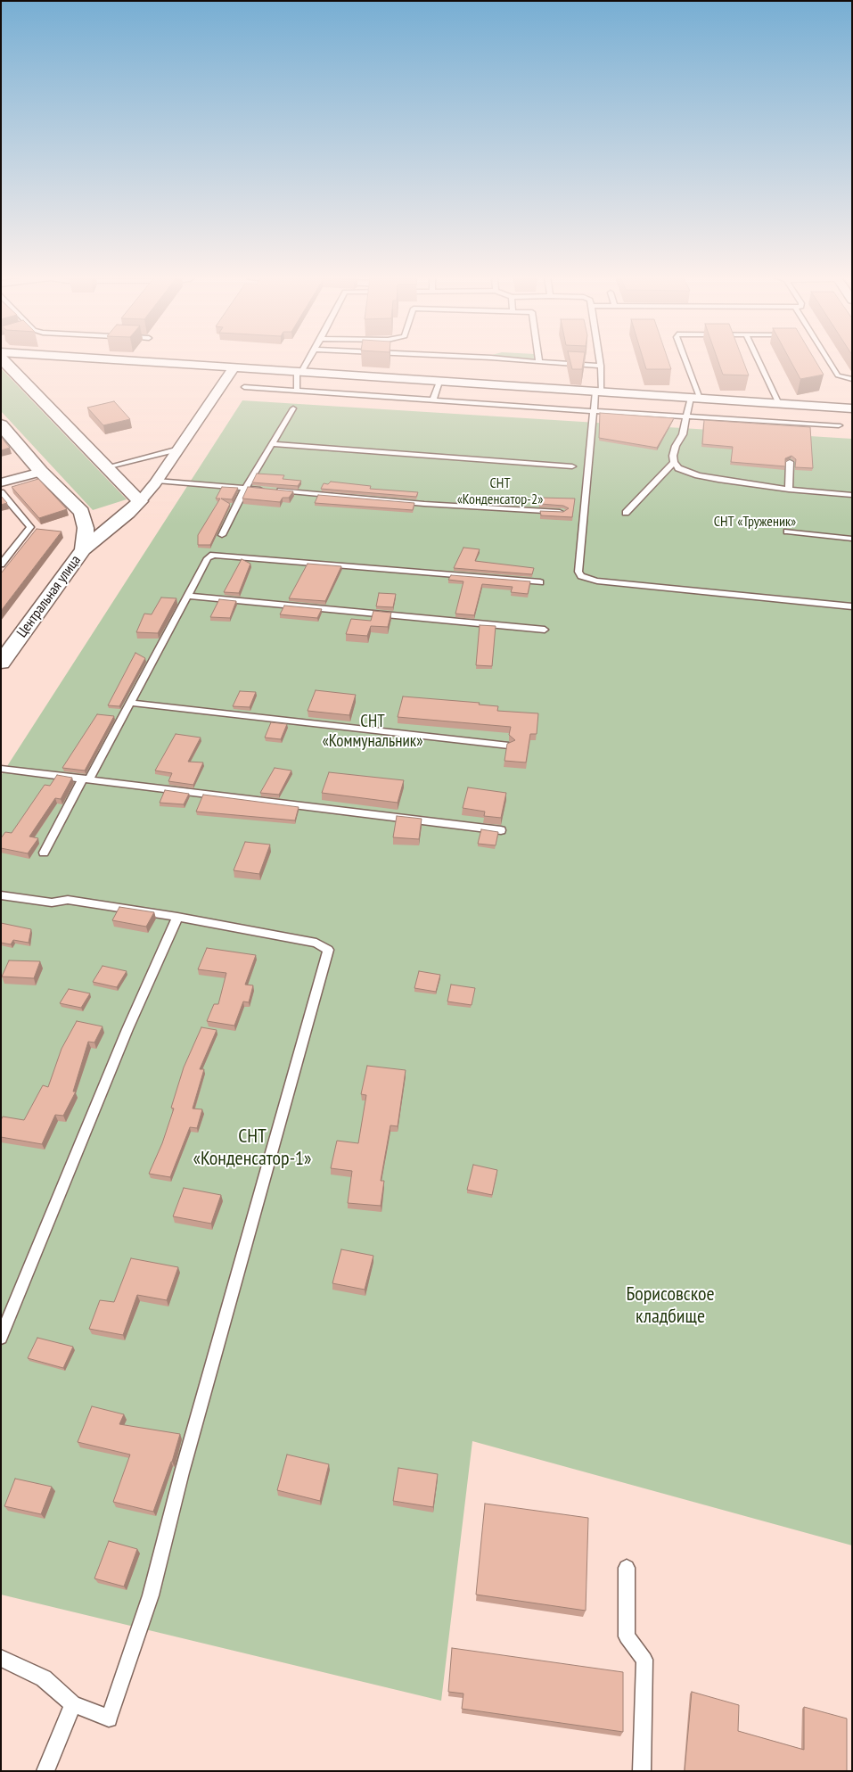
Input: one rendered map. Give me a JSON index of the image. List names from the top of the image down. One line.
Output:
{"streets":{"street":["Центральная улица"]},"parks":["СНТ «Конденсатор-2»","СНТ «Труженик»","СНТ «Коммунальник»","СНТ «Конденсатор-1»","Борисовское кладбище"]}
